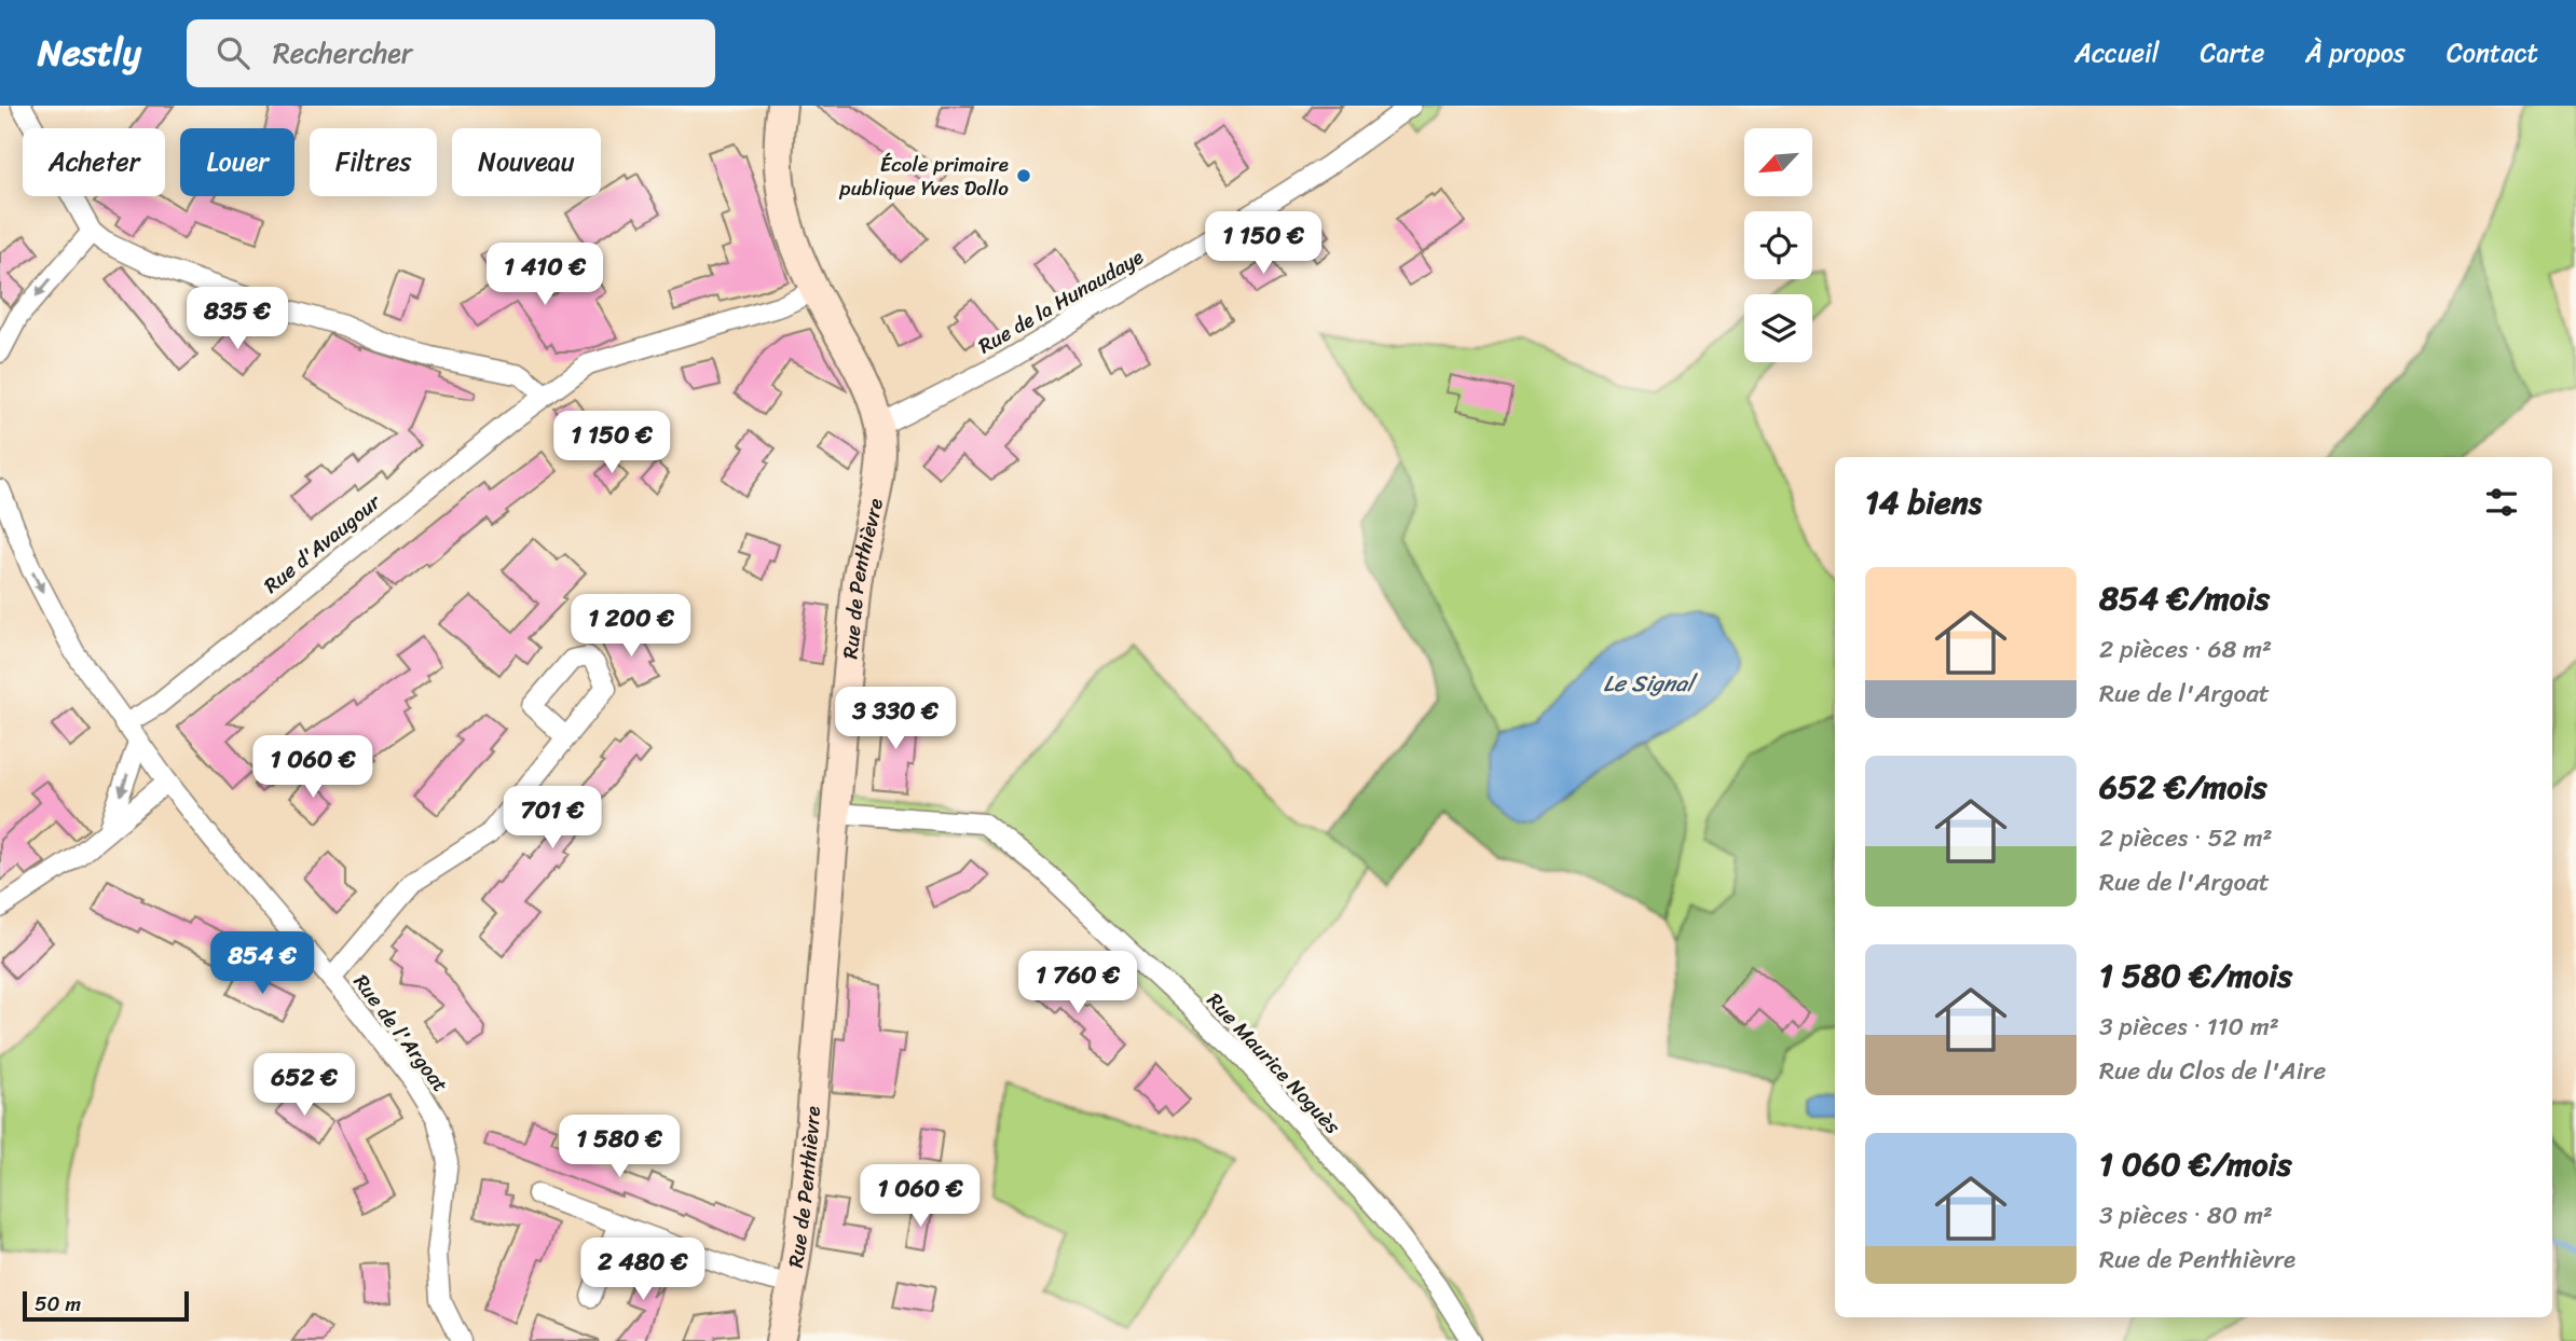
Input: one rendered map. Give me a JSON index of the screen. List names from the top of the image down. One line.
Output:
{"streets":{"street":["Rue de la Hunaudaye","Rue d'Avaugour","Rue de Penthièvre","Rue de l'Argoat","Rue Maurice Noguès"]},"crossings":[["Rue de la Hunaudaye","Rue de Penthièvre"],["Rue d'Avaugour","Rue de Penthièvre"],["Rue d'Avaugour","Rue de l'Argoat"],["Rue de Penthièvre","Rue Maurice Noguès"]],"water":["Le Signal"],"places":["École primaire publique Yves Dollo"],"scale_bar":"50 m","north":"bottom left","page":{"header":"Nestly","search":"Rechercher","nav":["Accueil","Carte","À propos","Contact"],"chip":["Acheter","Louer","Filtres","Nouveau"],"price":["1 150 €","1 410 €","835 €","1 150 €","1 200 €","3 330 €","1 060 €","701 €","854 €","1 760 €","652 €","1 580 €","1 060 €","2 480 €"],"heading":"14 biens","list":[{"name":"854 €/mois","note":"2 pièces · 68 m² · Rue de l'Argoat"},{"name":"652 €/mois","note":"2 pièces · 52 m² · Rue de l'Argoat"},{"name":"1 580 €/mois","note":"3 pièces · 110 m² · Rue du Clos de l'Aire"},{"name":"1 060 €/mois","note":"3 pièces · 80 m² · Rue de Penthièvre"}],"scale":"50 m"}}
